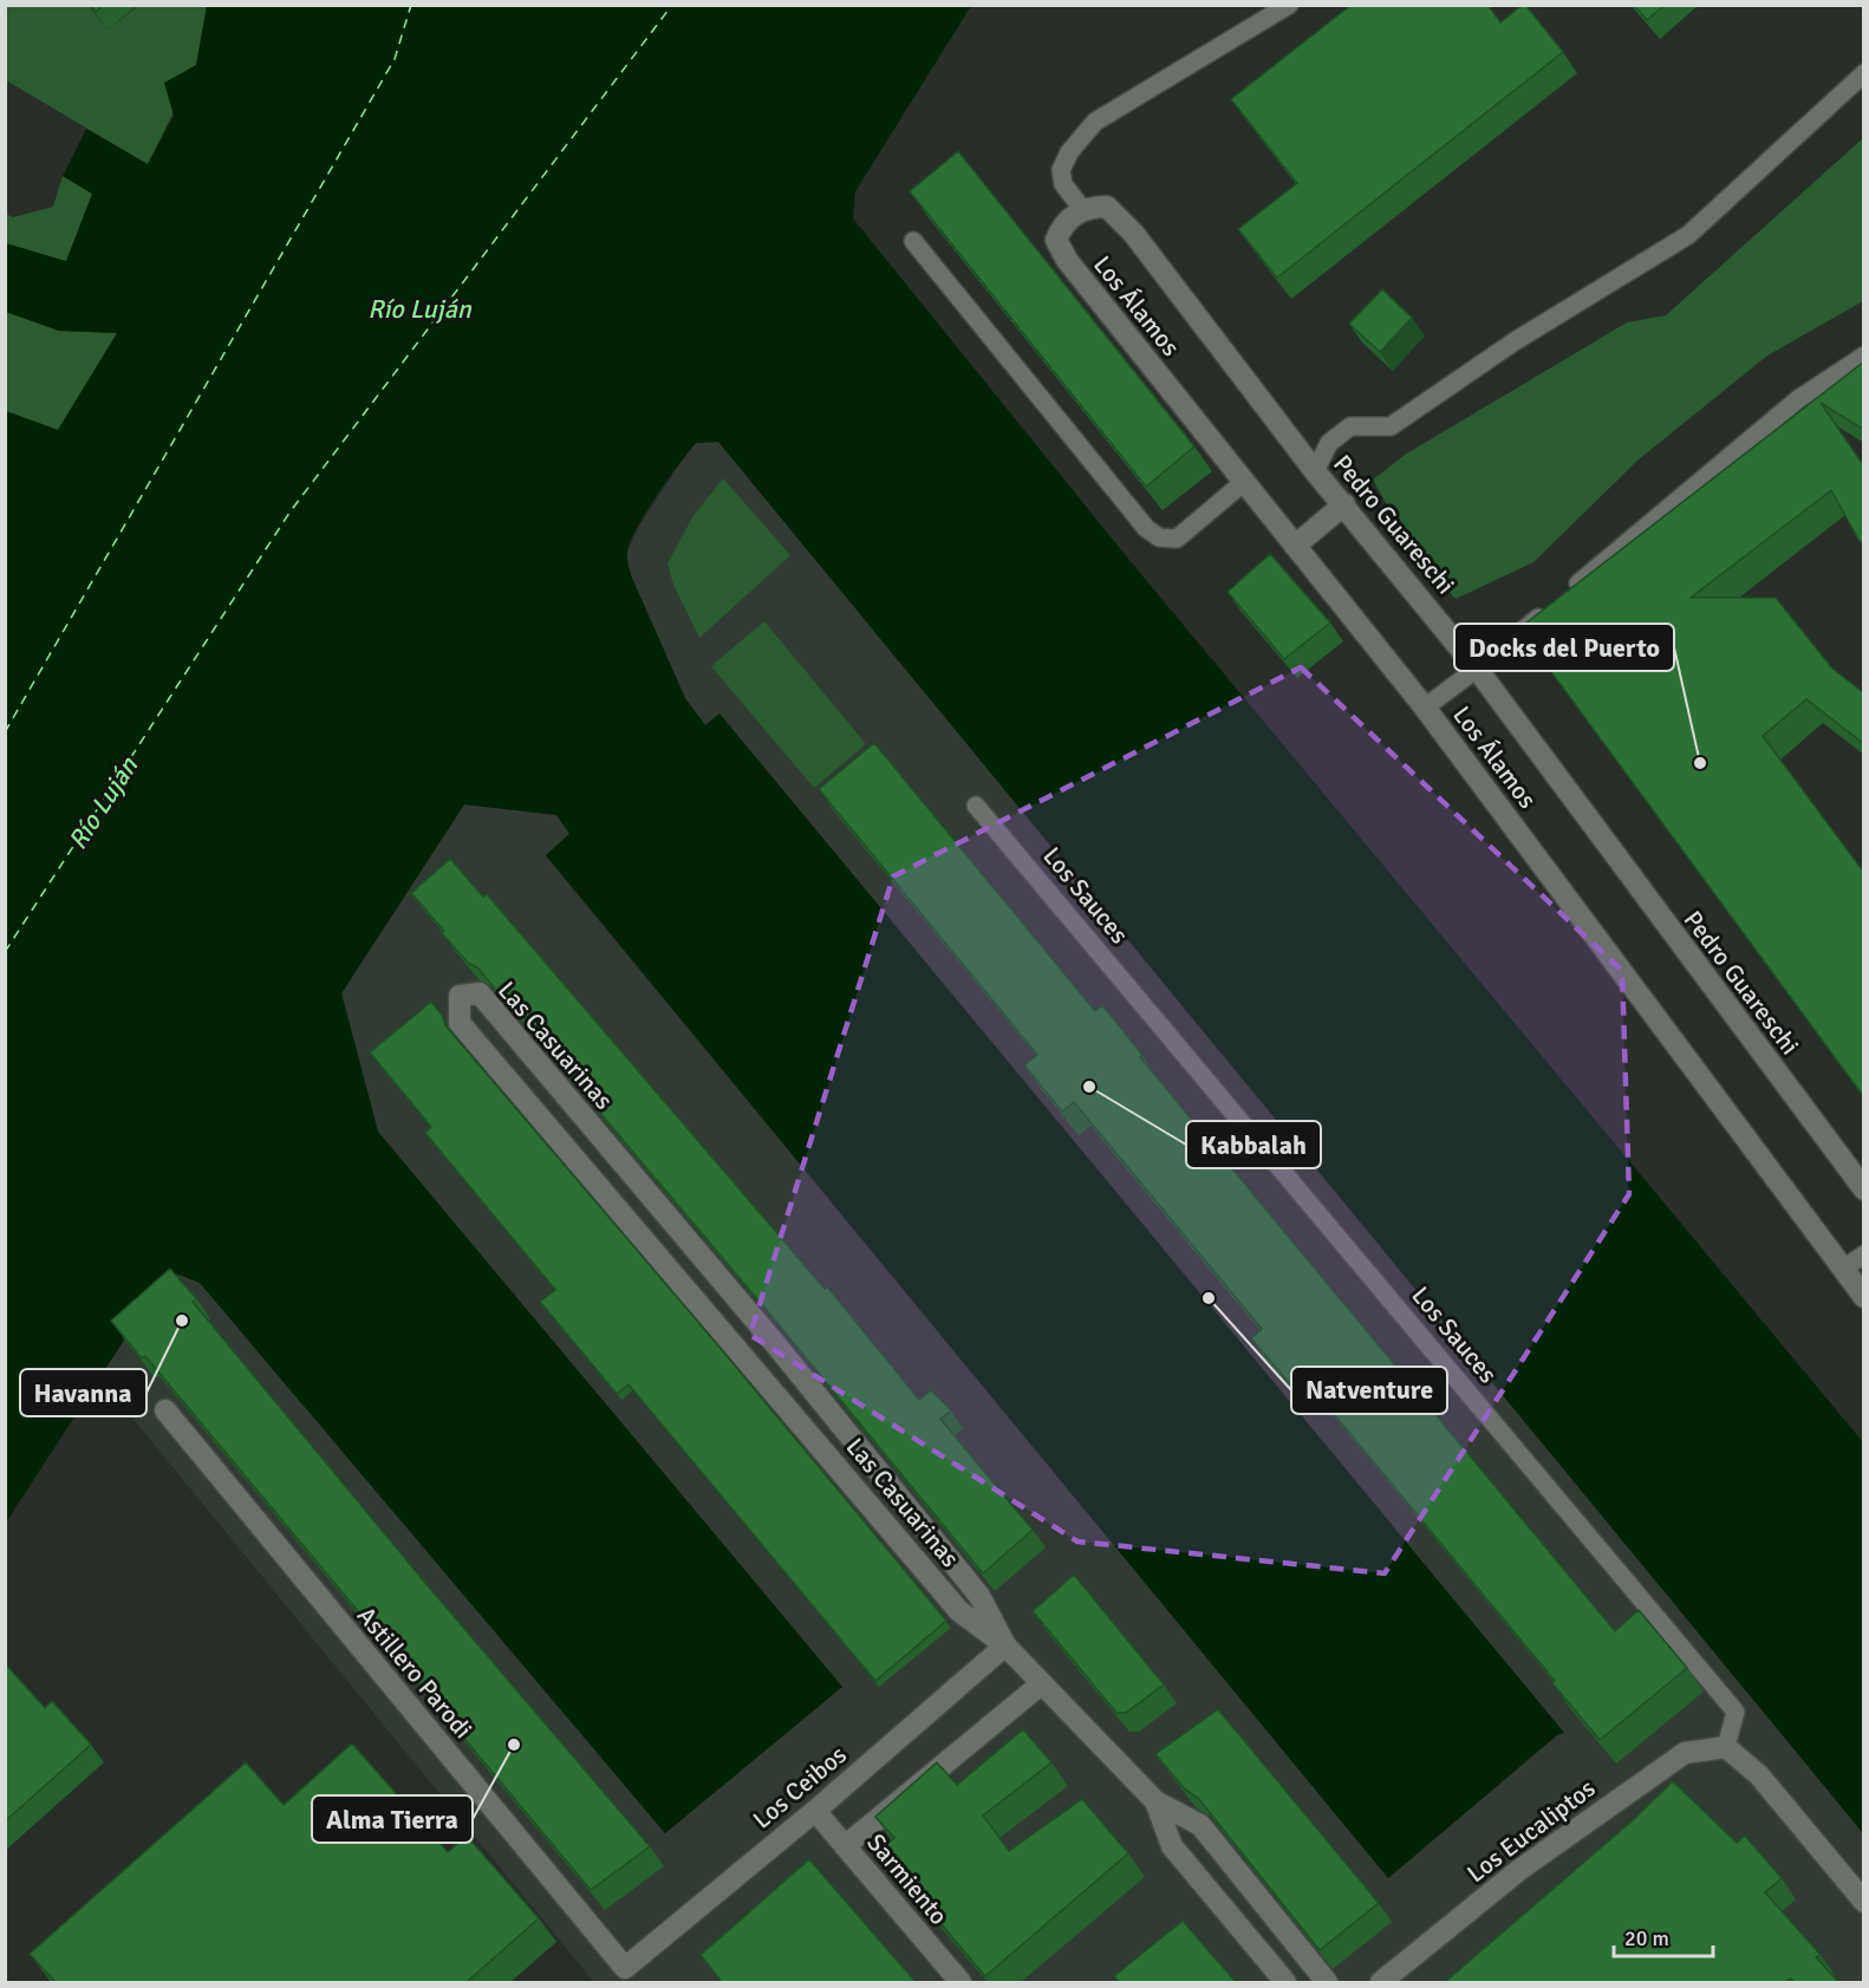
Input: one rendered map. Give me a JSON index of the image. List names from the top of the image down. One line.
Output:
{"streets":{"street":["Los Álamos","Pedro Guareschi","Las Casuarinas","Astillero Parodi","Los Ceibos","Los Eucaliptos","Sarmiento"],"lane":["Los Sauces"]},"crossings":[["Los Álamos","Pedro Guareschi"],["Los Sauces","Los Eucaliptos"],["Las Casuarinas","Los Ceibos"],["Astillero Parodi","Los Ceibos"],["Los Ceibos","Sarmiento"]],"water":["Río Luján"],"places":["Docks del Puerto","Kabbalah","Natventure","Havanna","Alma Tierra"],"scale_bar":"20 m"}
